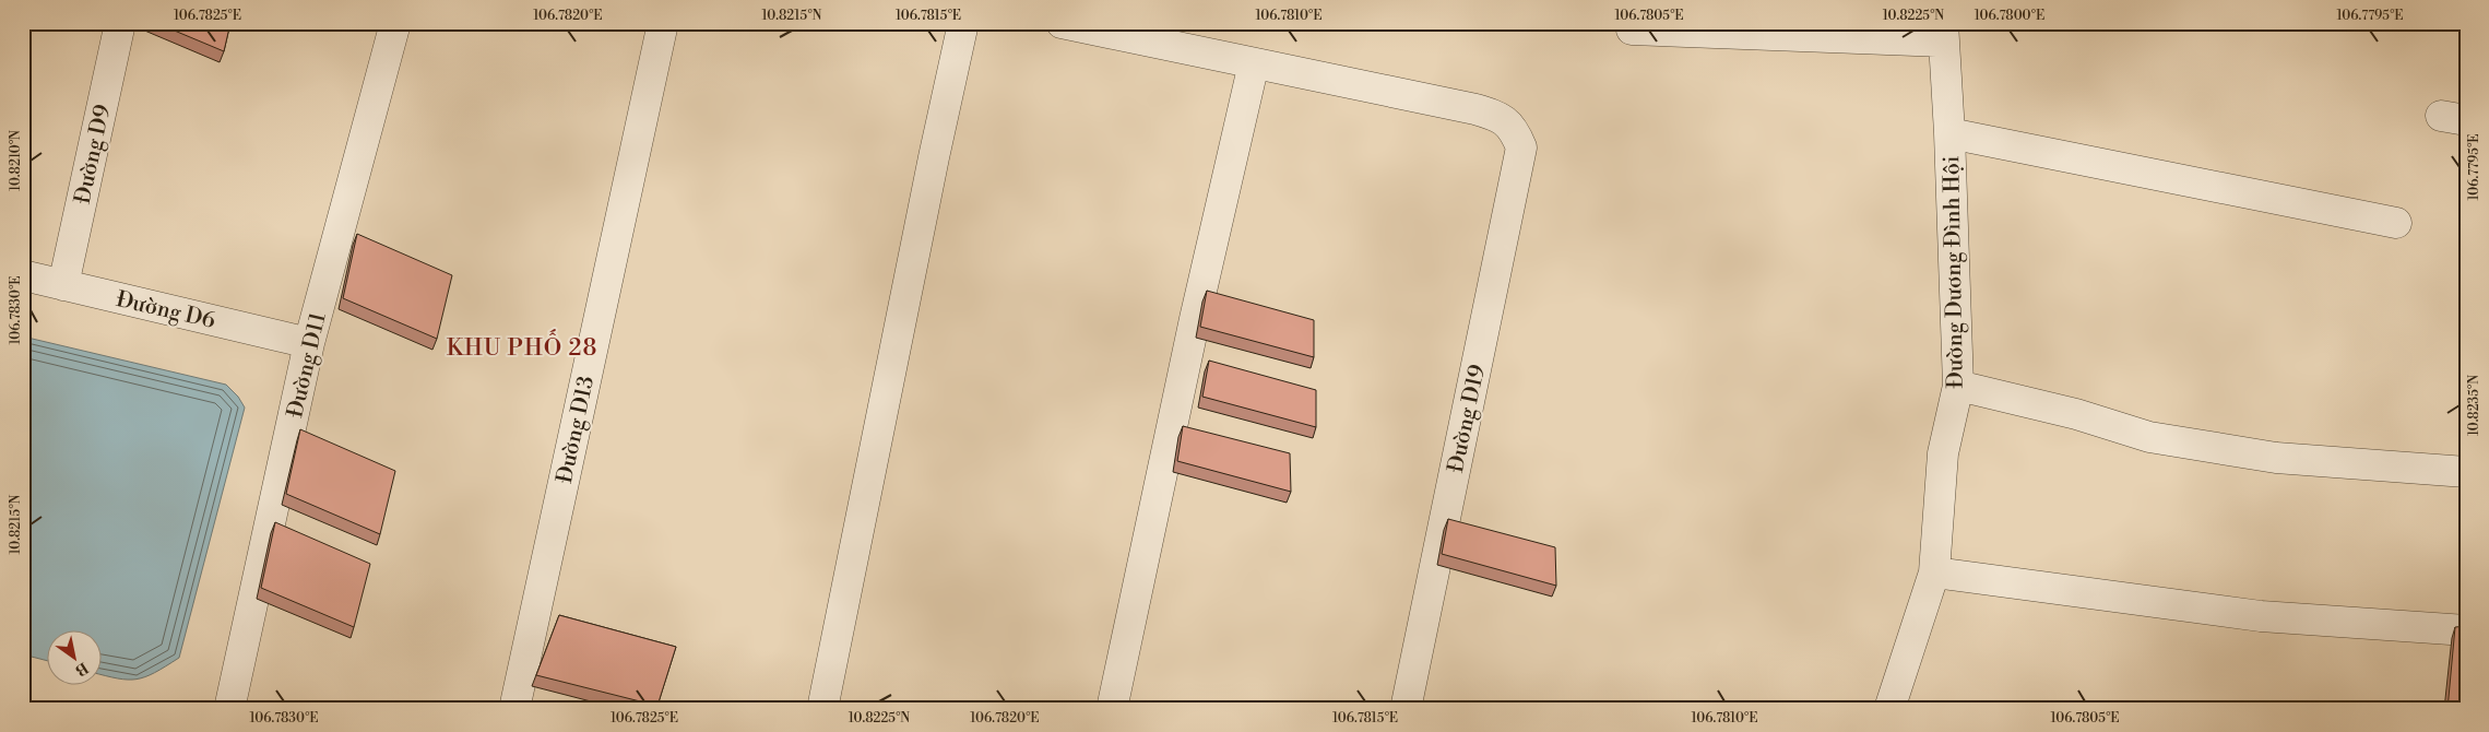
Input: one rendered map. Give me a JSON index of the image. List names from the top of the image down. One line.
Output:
{"streets":{"street":["Đường D9","Đường Dương Đình Hội","Đường D6","Đường D11","Đường D19","Đường D13"]},"crossings":[["Đường D9","Đường D6"],["Đường D6","Đường D11"]],"districts":["KHU PHỐ 28"],"north":"bottom right","coordinates":["106.7825°E","106.7820°E","10.8215°N","106.7815°E","106.7810°E","106.7805°E","10.8225°N","106.7800°E","106.7795°E","10.8210°N","106.7830°E","10.8235°N"]}
